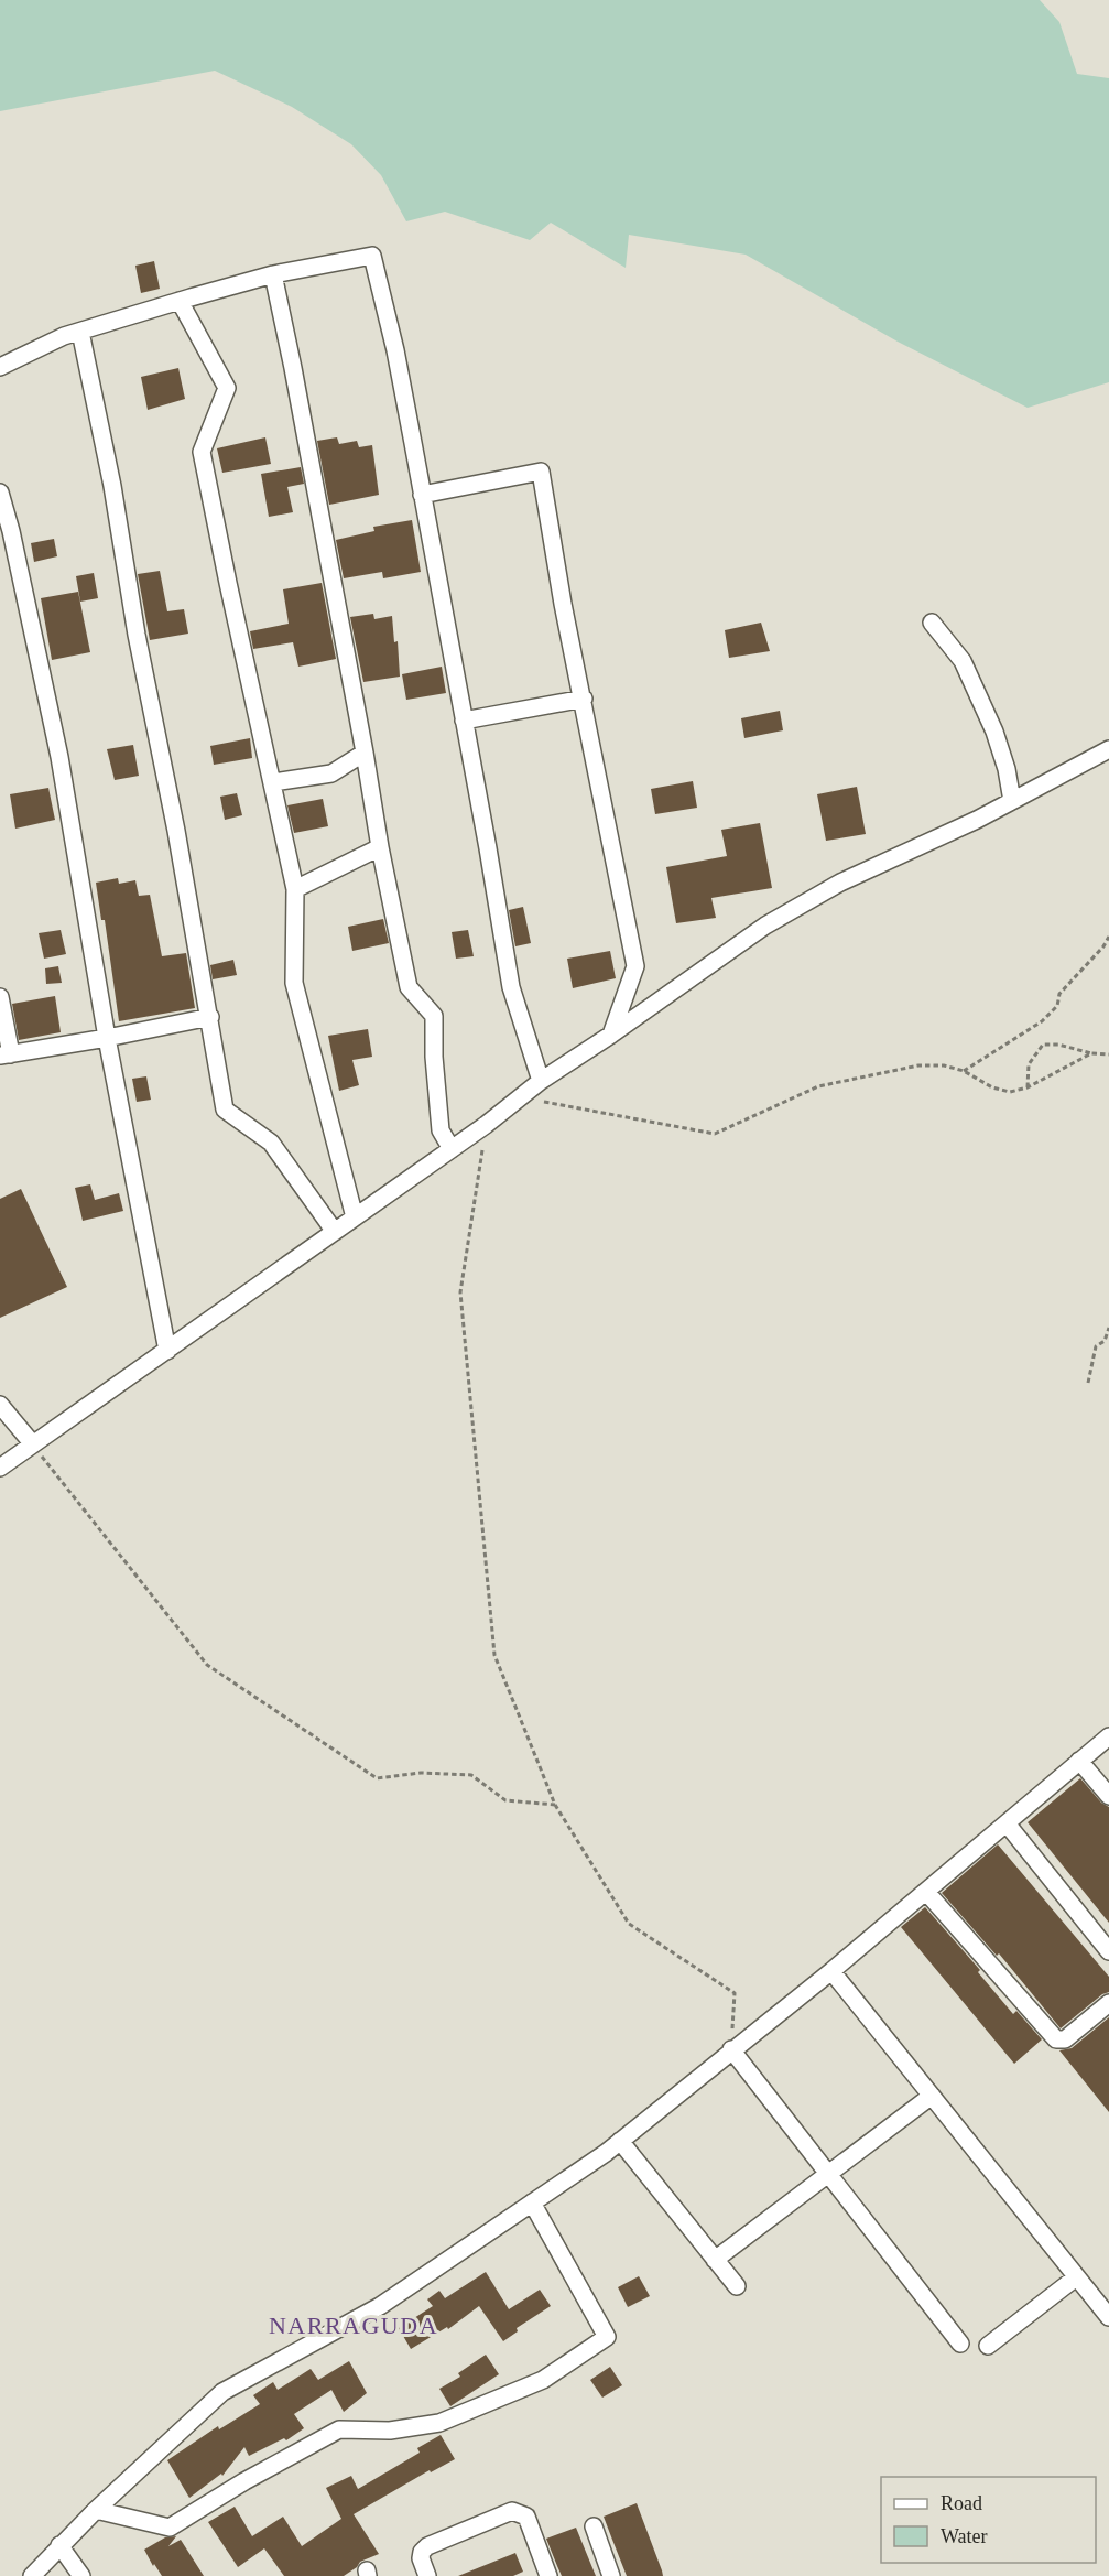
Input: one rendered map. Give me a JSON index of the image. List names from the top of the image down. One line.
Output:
{"districts":["NARRAGUDA"],"legend":["Road","Water"]}
